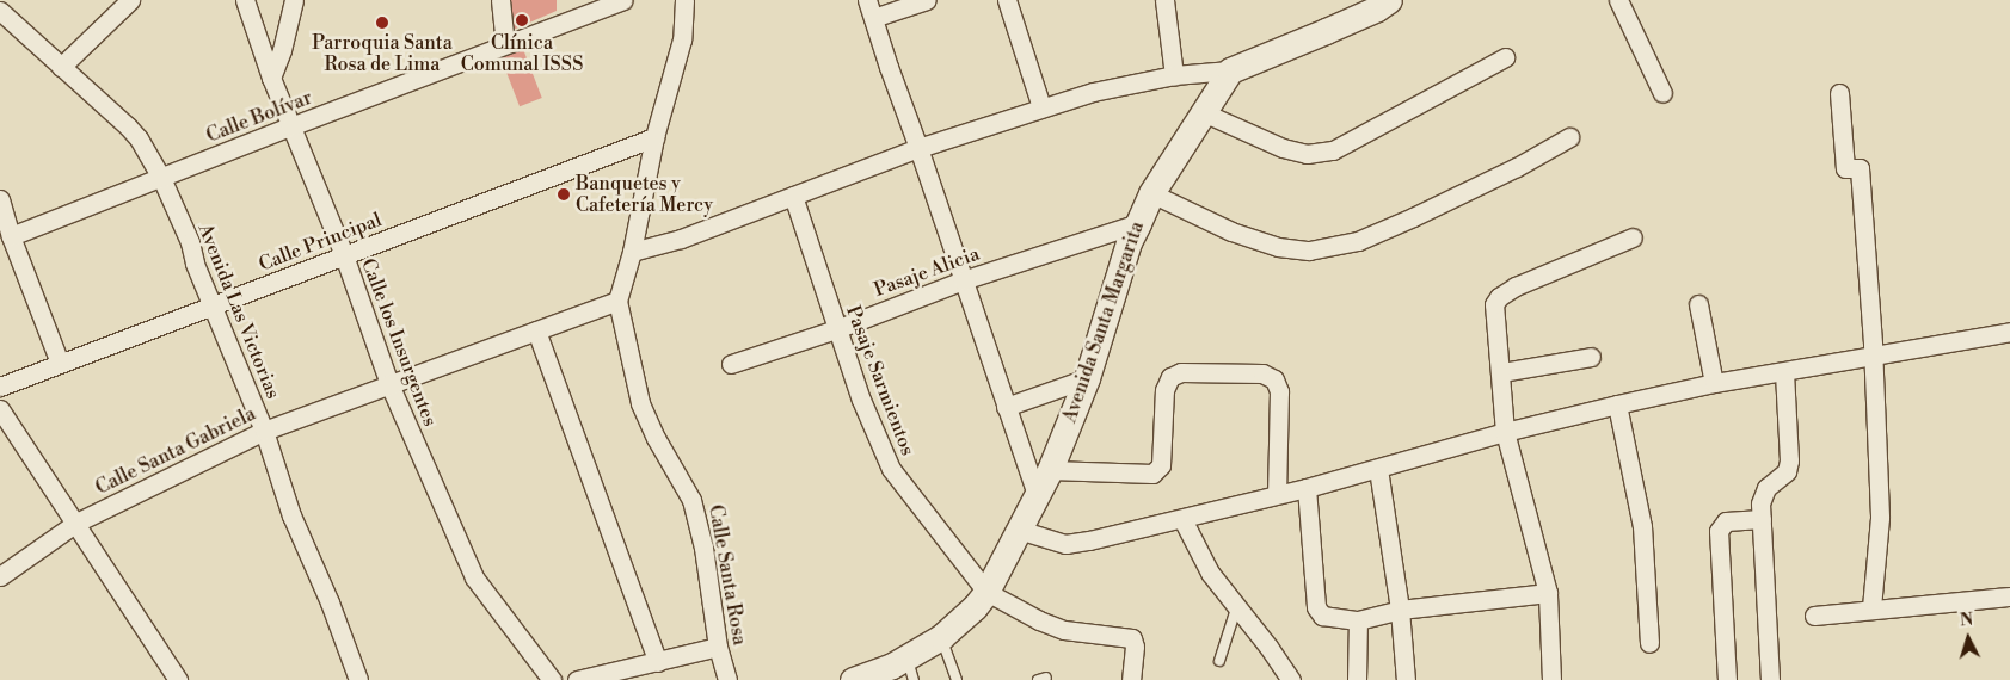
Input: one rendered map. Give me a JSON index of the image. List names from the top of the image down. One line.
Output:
{"streets":{"street":["Calle Bolívar","Calle Principal","Pasaje Alicia","Avenida Las Victorias","Avenida Santa Margarita","Calle los Insurgentes","Pasaje Sarmientos","Calle Santa Gabriela","Calle Santa Rosa"]},"crossings":[["Calle Bolívar","Avenida Las Victorias"],["Calle Bolívar","Calle los Insurgentes"],["Calle Principal","Avenida Las Victorias"],["Calle Principal","Calle los Insurgentes"],["Calle Principal","Calle Santa Rosa"],["Pasaje Alicia","Avenida Santa Margarita"],["Pasaje Alicia","Pasaje Sarmientos"],["Avenida Las Victorias","Calle Santa Gabriela"],["Avenida Santa Margarita","Pasaje Sarmientos"],["Calle los Insurgentes","Calle Santa Gabriela"],["Calle Santa Gabriela","Calle Santa Rosa"]],"places":["Clínica Comunal ISSS","Parroquia Santa Rosa de Lima","Banquetes y Cafetería Mercy"],"north":"top"}
